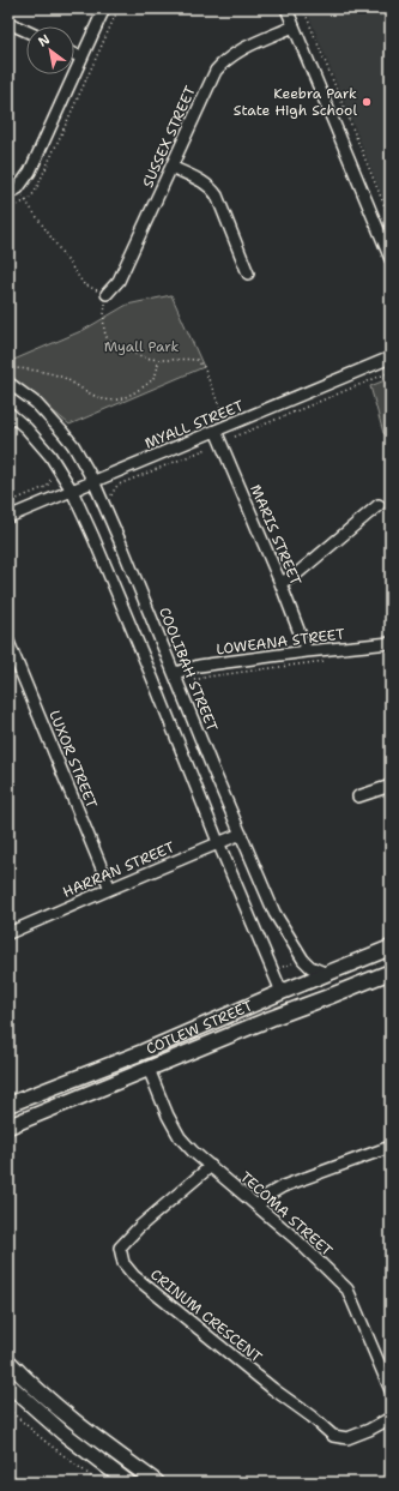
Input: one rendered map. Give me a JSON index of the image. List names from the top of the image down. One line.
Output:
{"streets":{"main road":["COTLEW STREET"],"street":["SUSSEX STREET","MYALL STREET","MARIS STREET","LOWEANA STREET","COOLIBAH STREET","LUXOR STREET","HARRAN STREET","TECOMA STREET","CRINUM CRESCENT"]},"crossings":[["MYALL STREET","MARIS STREET"],["MYALL STREET","COOLIBAH STREET"],["MARIS STREET","LOWEANA STREET"],["LOWEANA STREET","COOLIBAH STREET"],["COOLIBAH STREET","HARRAN STREET"],["COOLIBAH STREET","COTLEW STREET"],["LUXOR STREET","HARRAN STREET"],["COTLEW STREET","TECOMA STREET"],["TECOMA STREET","CRINUM CRESCENT"]],"parks":["Myall Park"],"places":["Keebra Park State High School"],"north":"top left"}
